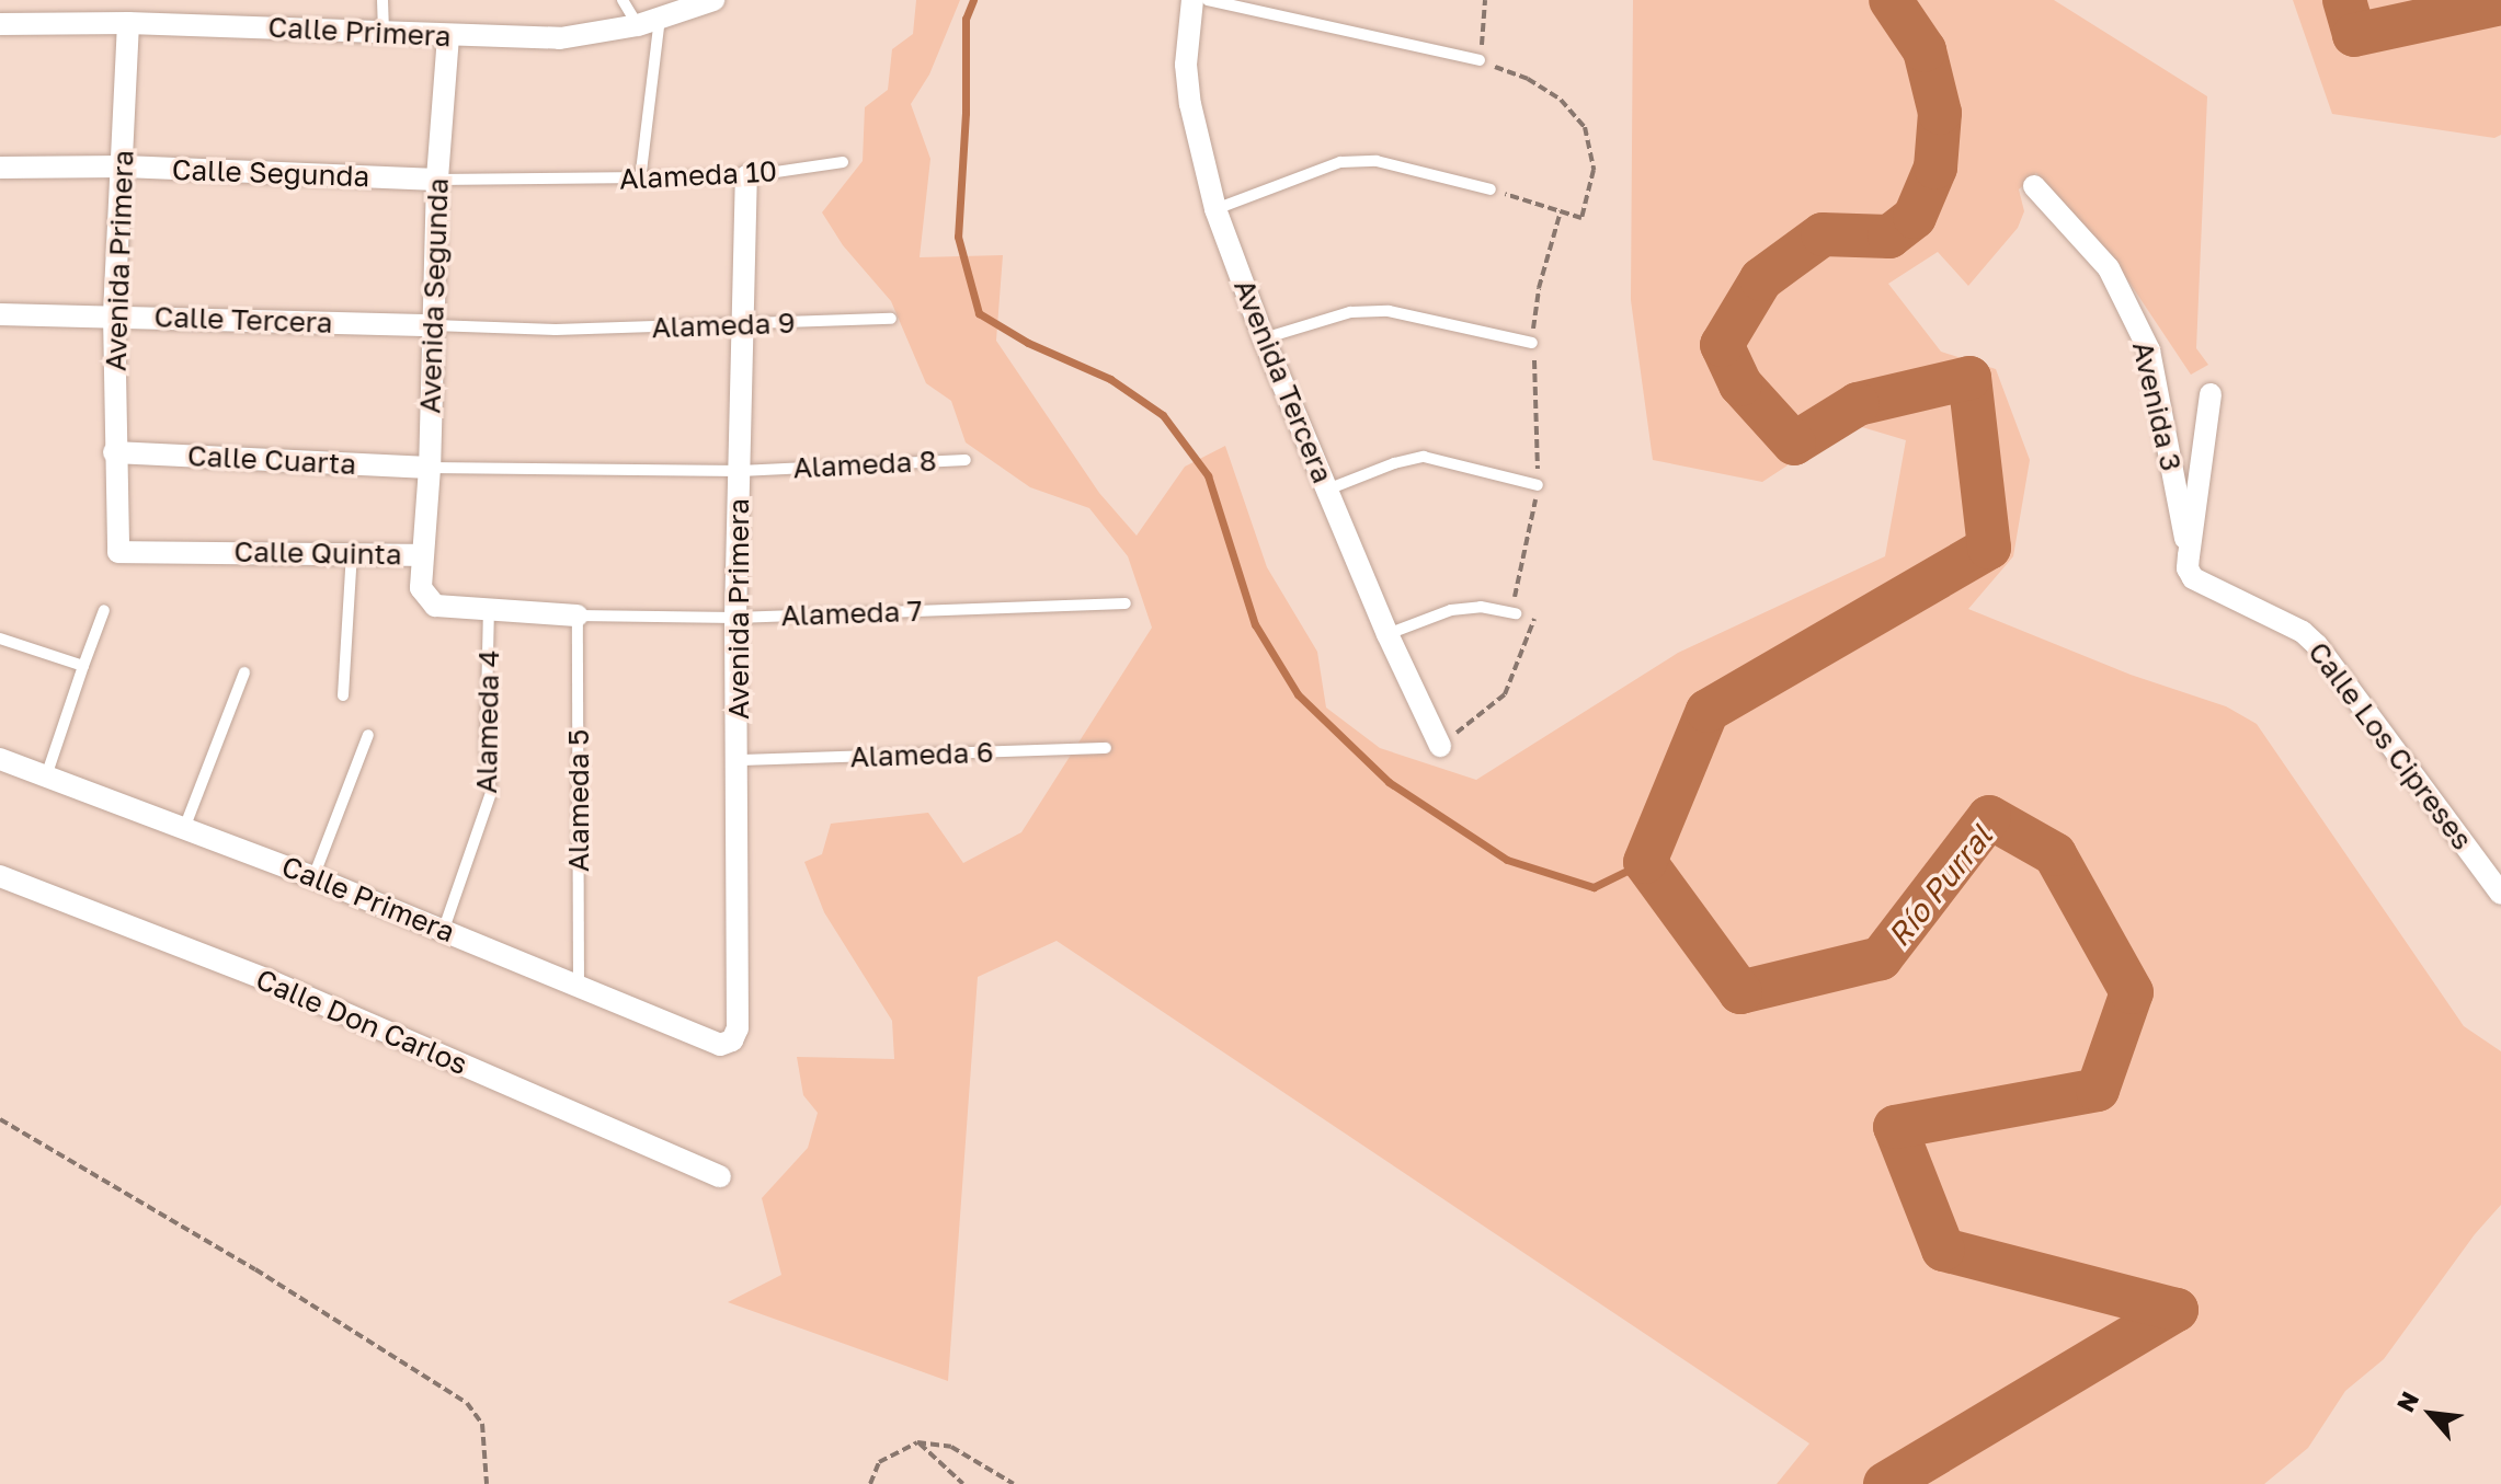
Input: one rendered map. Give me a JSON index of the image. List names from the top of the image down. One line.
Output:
{"streets":{"street":["Calle Primera","Calle Segunda","Avenida Primera","Avenida Segunda","Calle Tercera","Avenida Tercera","Avenida 3","Calle Cuarta","Calle Quinta","Calle Los Cipreses","Calle Don Carlos"],"lane":["Alameda 10","Alameda 9","Alameda 8","Alameda 7","Alameda 4","Alameda 6","Alameda 5"]},"crossings":[["Calle Primera","Avenida Primera"],["Calle Primera","Avenida Segunda"],["Calle Primera","Alameda 4"],["Calle Primera","Alameda 5"],["Calle Segunda","Alameda 10"],["Calle Segunda","Avenida Primera"],["Calle Segunda","Avenida Segunda"],["Alameda 10","Avenida Primera"],["Alameda 10","Avenida Segunda"],["Avenida Primera","Calle Tercera"],["Avenida Primera","Alameda 9"],["Avenida Primera","Calle Cuarta"],["Avenida Primera","Alameda 8"],["Avenida Primera","Calle Quinta"],["Avenida Primera","Alameda 7"],["Avenida Primera","Alameda 6"],["Avenida Segunda","Calle Tercera"],["Avenida Segunda","Alameda 9"],["Avenida Segunda","Calle Cuarta"],["Avenida Segunda","Alameda 8"],["Avenida Segunda","Calle Quinta"],["Calle Tercera","Alameda 9"],["Avenida 3","Calle Los Cipreses"],["Calle Cuarta","Alameda 8"],["Calle Quinta","Alameda 7"],["Calle Quinta","Alameda 4"],["Calle Quinta","Alameda 5"],["Alameda 7","Alameda 5"]],"water":["Río Purral"],"north":"top left"}
